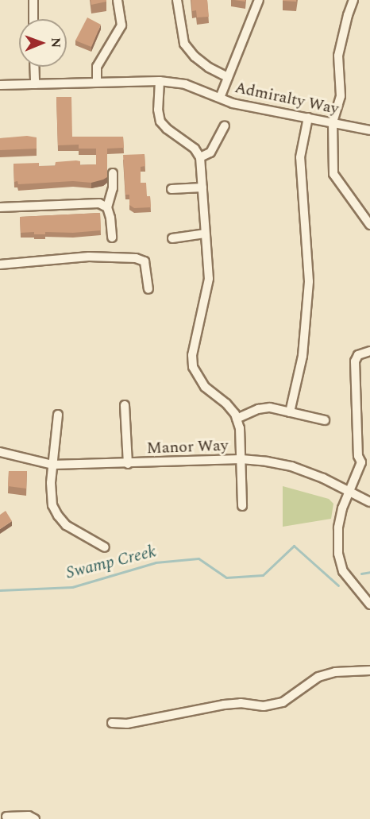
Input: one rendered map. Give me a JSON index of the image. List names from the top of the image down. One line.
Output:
{"streets":{"street":["Admiralty Way","Manor Way"]},"water":["Swamp Creek"],"north":"right"}
